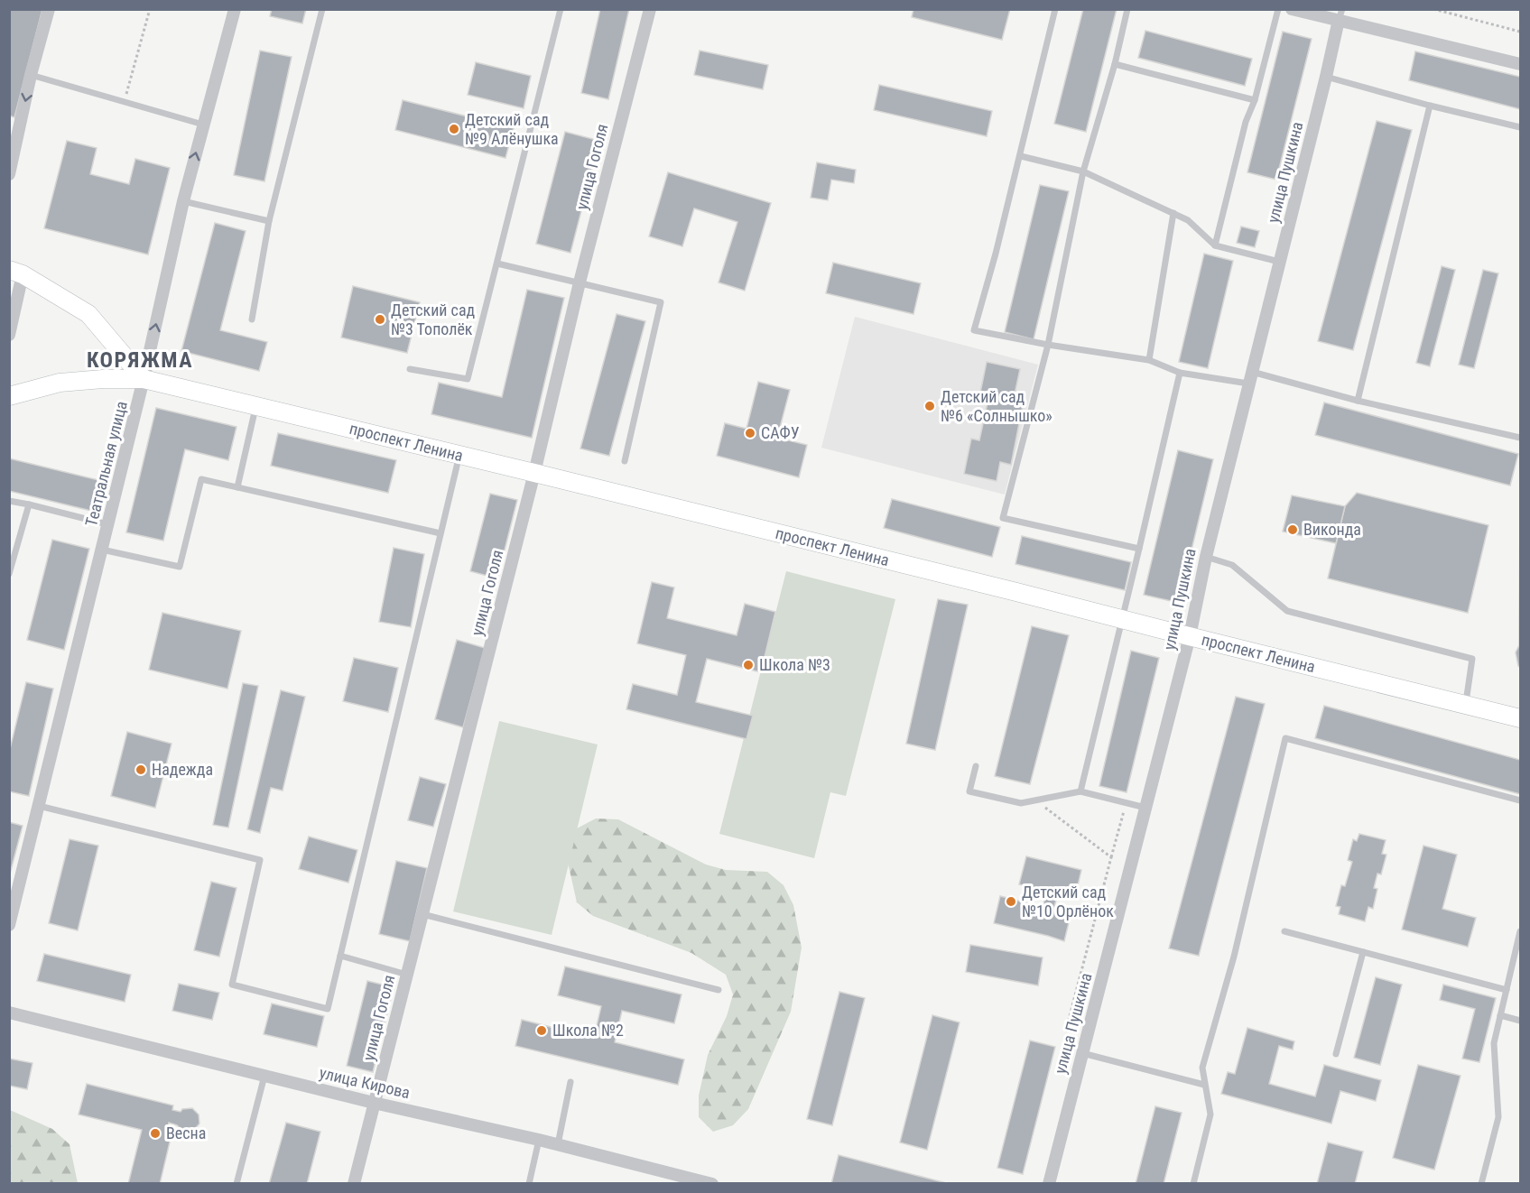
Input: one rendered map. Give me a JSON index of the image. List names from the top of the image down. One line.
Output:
{"streets":{"street":["улица Гоголя","улица Пушкина","проспект Ленина","Театральная улица","улица Кирова"]},"crossings":[["улица Гоголя","проспект Ленина"],["улица Гоголя","улица Кирова"],["улица Пушкина","проспект Ленина"],["проспект Ленина","Театральная улица"]],"districts":["КОРЯЖМА"],"places":["Детский сад №9 Алёнушка","Детский сад №3 Тополёк","Детский сад №6 «Солнышко»","САФУ","Виконда","Школа №3","Надежда","Детский сад №10 Орлёнок","Школа №2","Весна"]}
